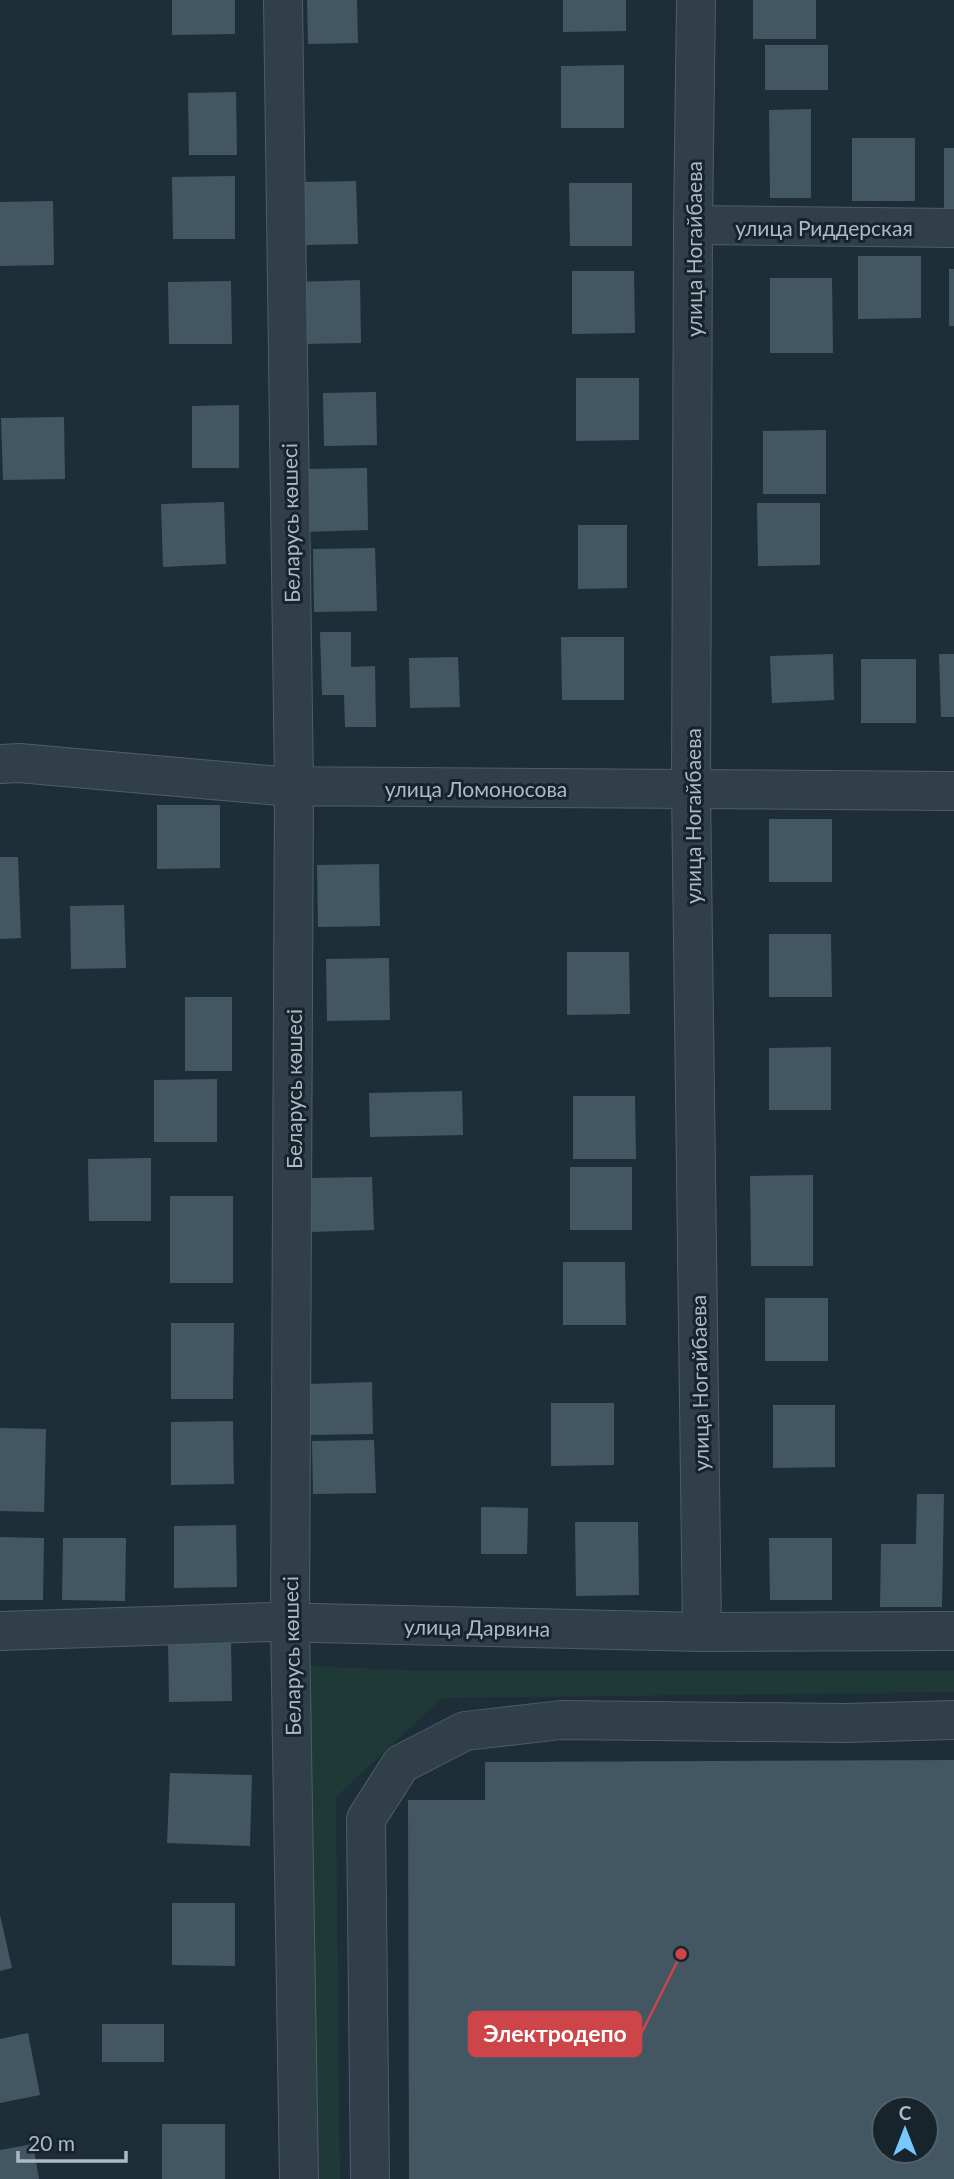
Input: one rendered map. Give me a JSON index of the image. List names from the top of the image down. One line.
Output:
{"streets":{"street":["улица Риддерская","улица Ногайбаева","Беларусь көшесі","улица Ломоносова","улица Дарвина"]},"crossings":[["улица Риддерская","улица Ногайбаева"],["улица Ногайбаева","улица Ломоносова"],["улица Ногайбаева","улица Дарвина"],["Беларусь көшесі","улица Ломоносова"],["Беларусь көшесі","улица Дарвина"]],"places":["Электродепо"],"scale_bar":"20 m","north":"top"}
